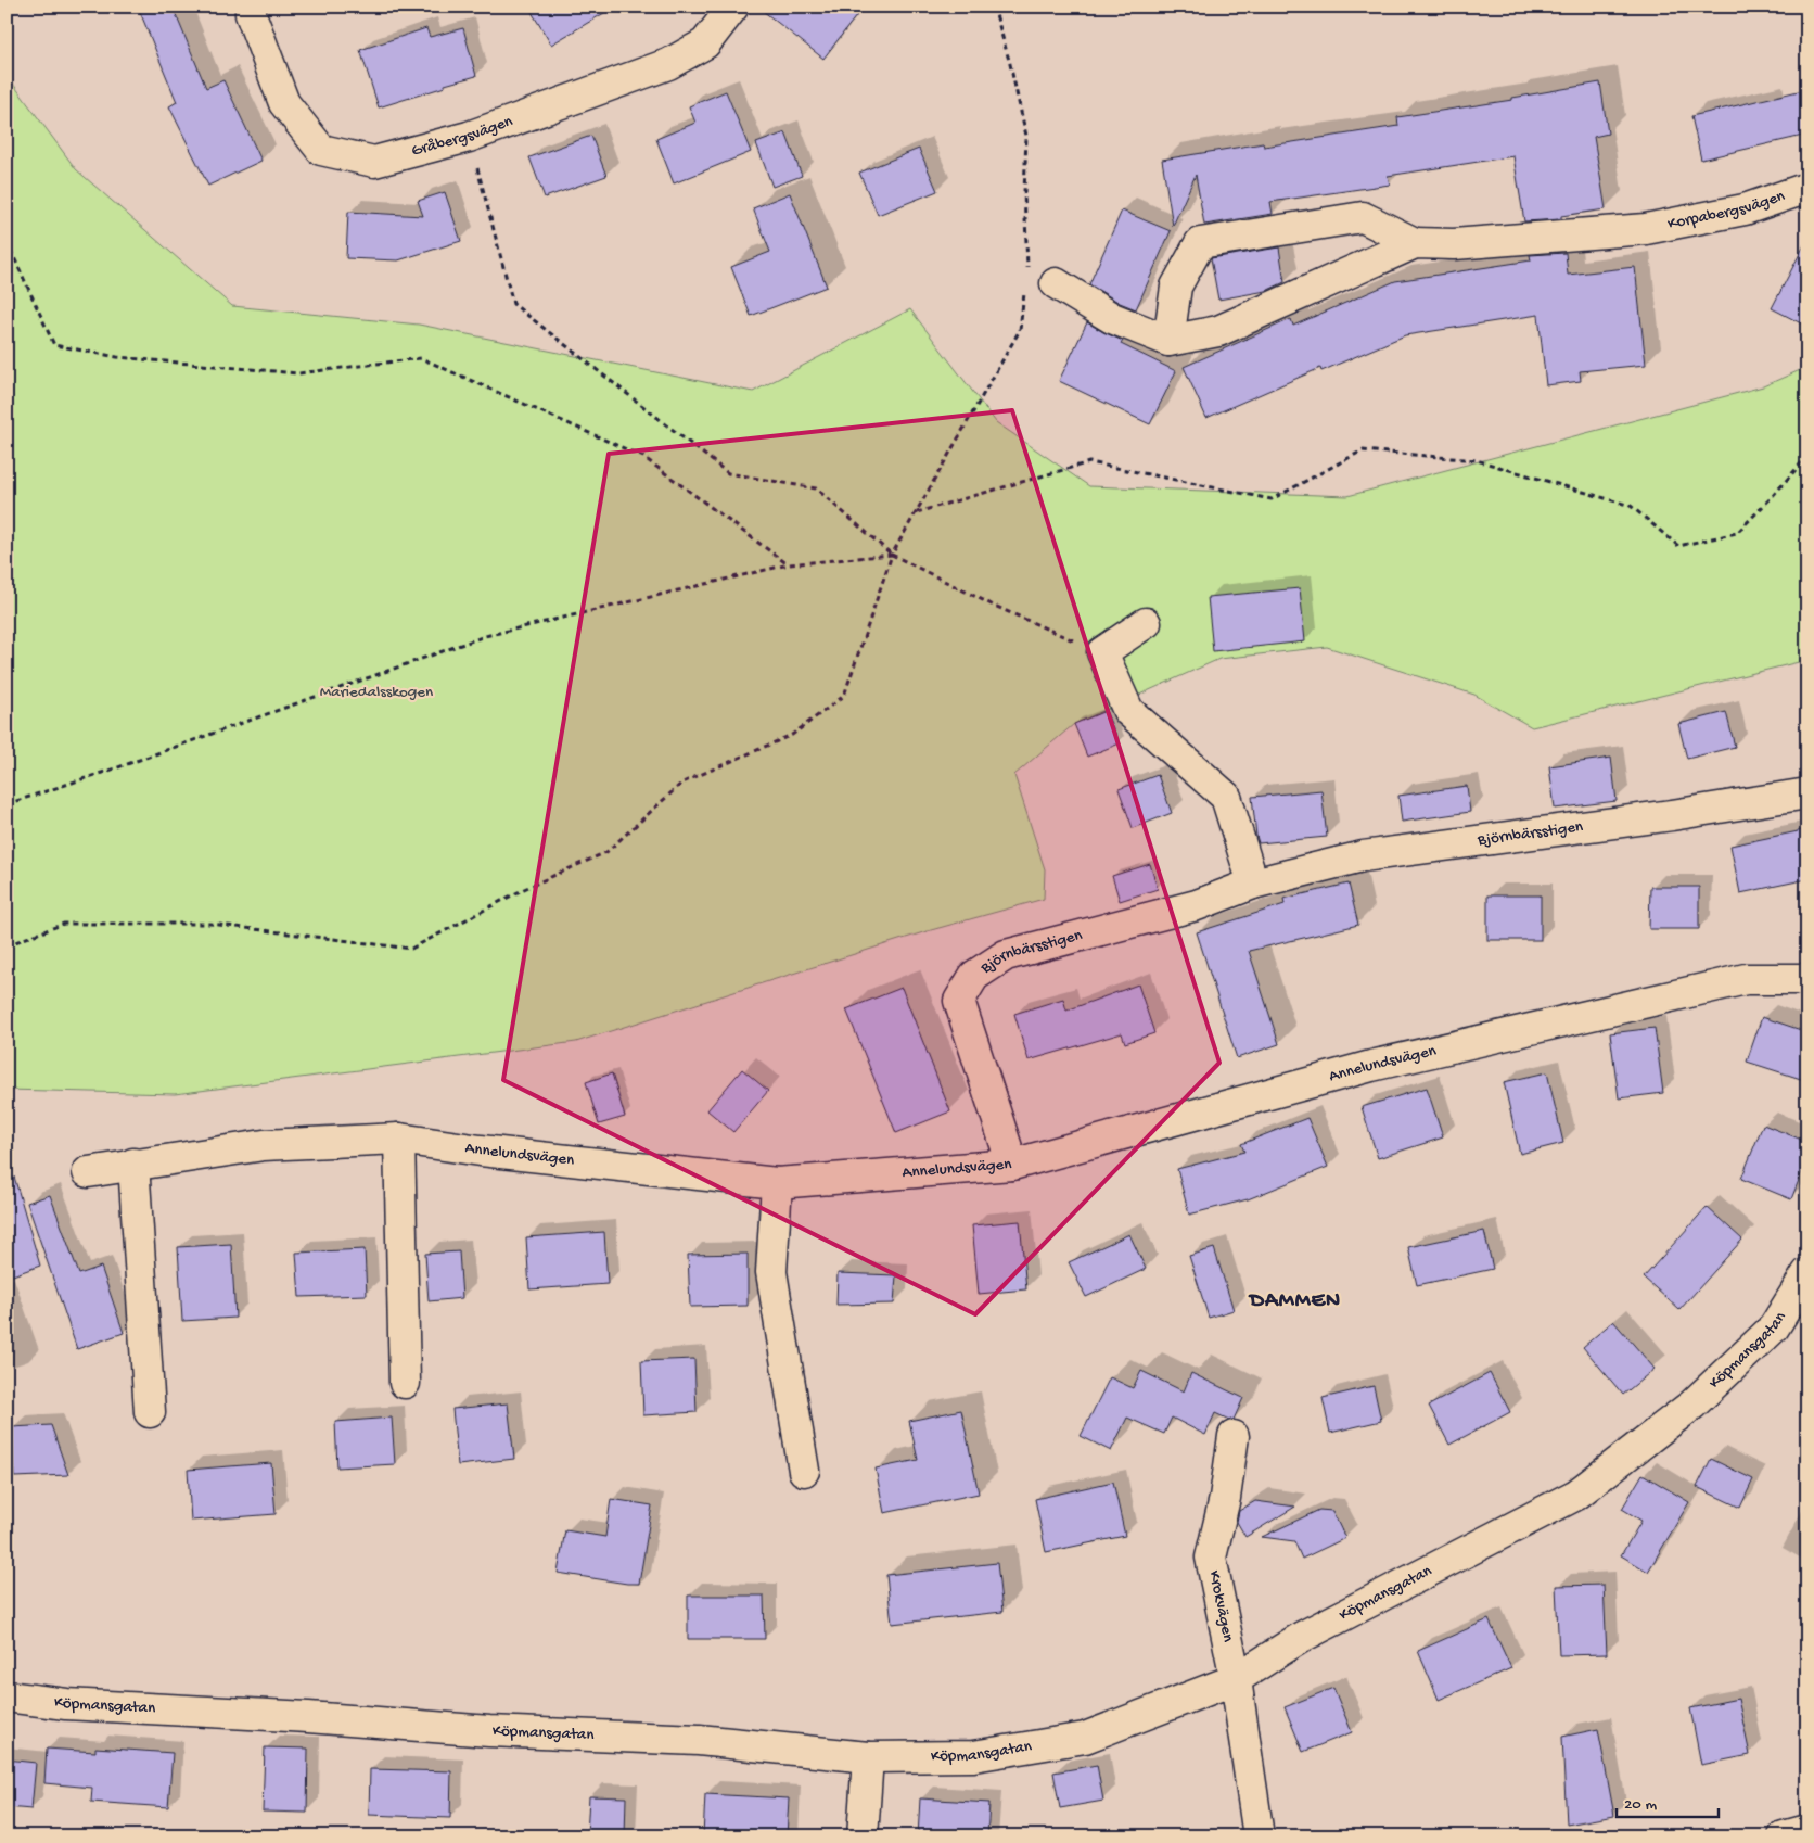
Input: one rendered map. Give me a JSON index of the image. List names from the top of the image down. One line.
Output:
{"streets":{"street":["Gråbergsvägen","Korpabergsvägen","Björnbärsstigen","Annelundsvägen","Köpmansgatan","Krokvägen"]},"crossings":[["Björnbärsstigen","Annelundsvägen"],["Köpmansgatan","Krokvägen"]],"districts":["DAMMEN"],"parks":["Mariedalsskogen"],"scale_bar":"20 m"}
